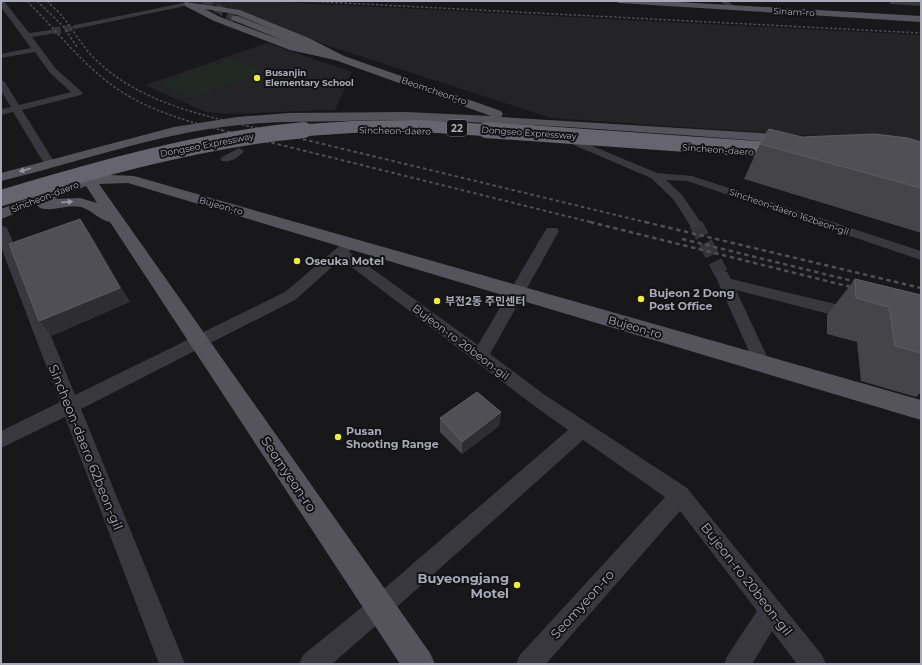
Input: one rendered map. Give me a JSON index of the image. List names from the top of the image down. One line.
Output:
{"streets":{"highway":["22","Dongseo Expressway"],"main road":["Sinam-ro","Beomcheon-ro","Sincheon-daero","Bujeon-ro","Seomyeon-ro"],"street":["Sincheon-daero 162beon-gil","Bujeon-ro 20beon-gil","Sincheon-daero 62beon-gil"]},"crossings":[["Beomcheon-ro","Sincheon-daero"],["Sincheon-daero","Dongseo Expressway"],["Sincheon-daero","Bujeon-ro"],["Sincheon-daero","Seomyeon-ro"],["Bujeon-ro","Bujeon-ro 20beon-gil"],["Bujeon-ro","Seomyeon-ro"],["Bujeon-ro 20beon-gil","Seomyeon-ro"]],"places":["Busanjin Elementary School","Oseuka Motel","Bujeon 2 Dong Post Office","부전2동 주민센터","Pusan Shooting Range","Buyeongjang Motel"]}
